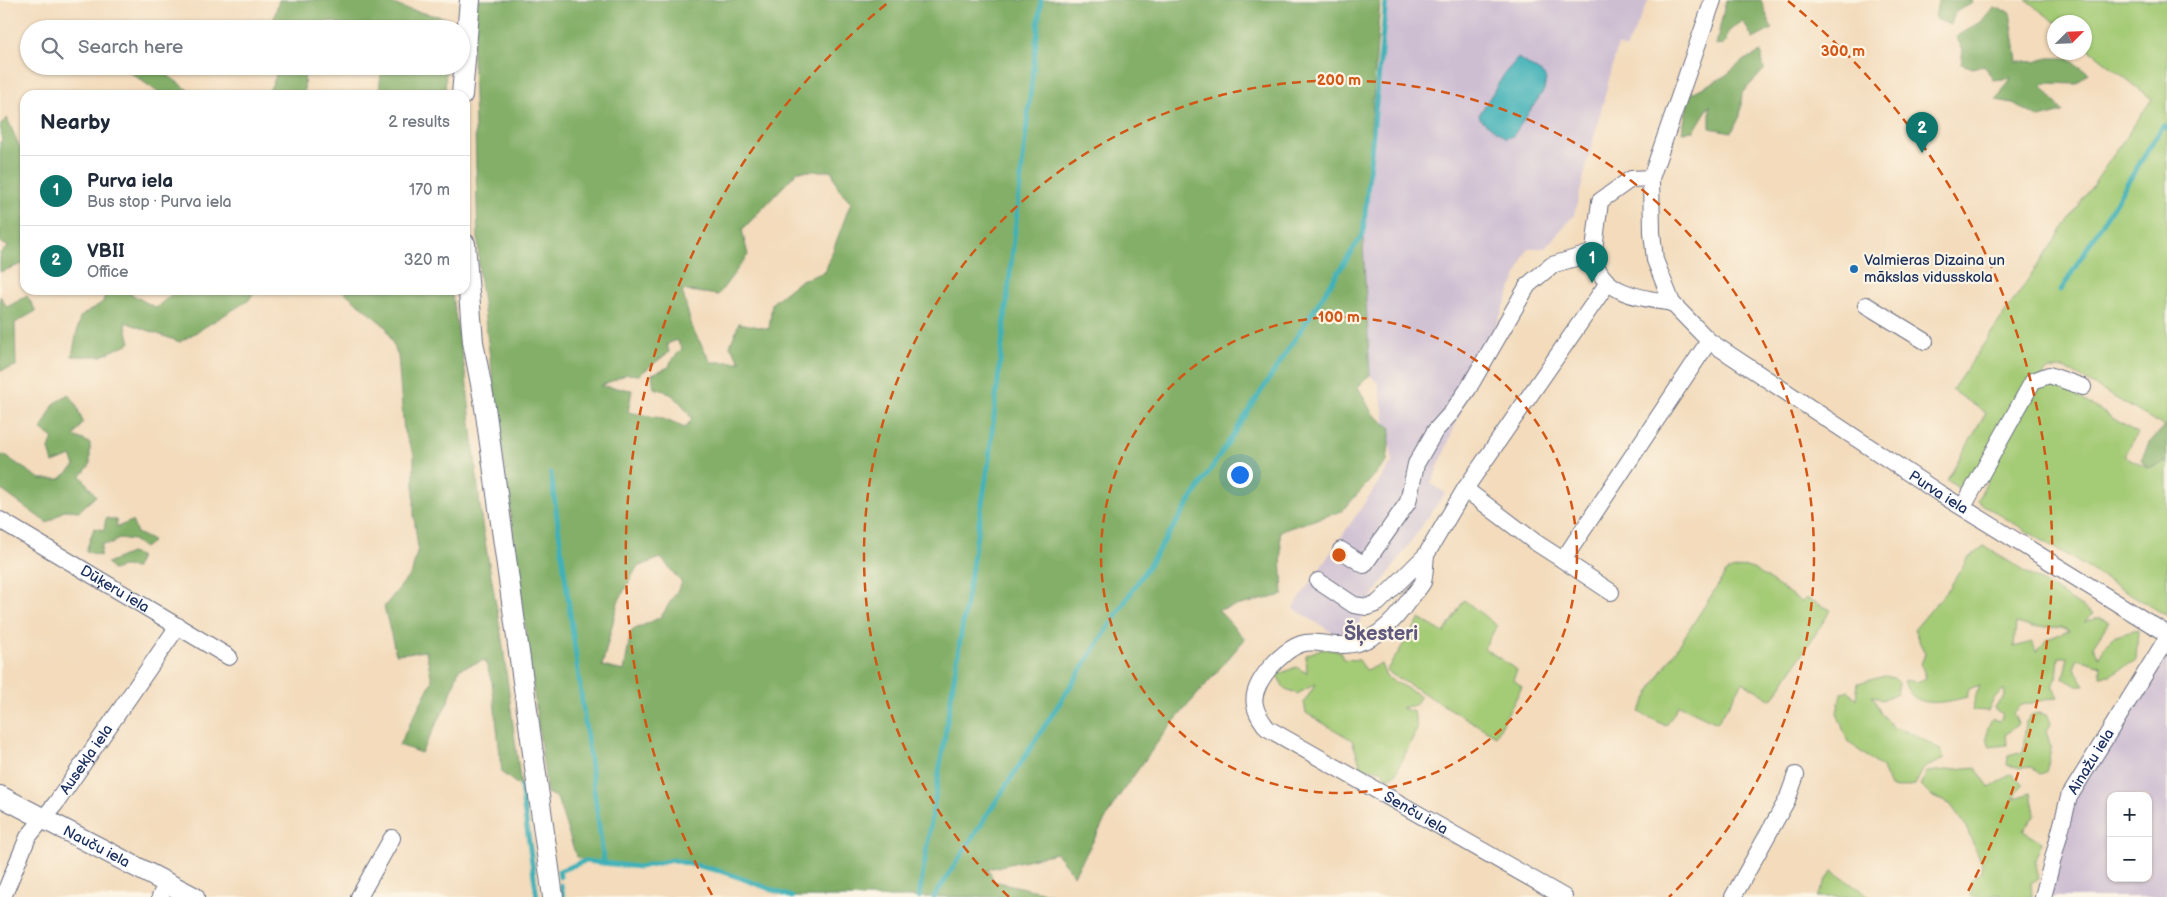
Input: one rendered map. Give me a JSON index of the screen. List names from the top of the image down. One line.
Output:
{"streets":{"street":["Purva iela","Dūķeru iela","Ausekļa iela","Ainažu iela","Senču iela","Nauču iela"]},"crossings":[["Purva iela","Ainažu iela"],["Dūķeru iela","Ausekļa iela"],["Ausekļa iela","Nauču iela"]],"districts":["Šķesteri"],"places":["Valmieras Dizaina un mākslas vidusskola"],"north":"top right","page":{"search":"Search here","heading":["Nearby","2 results"],"pins":["2","1"],"list":[{"mark":"1","name":"Purva iela","note":"Bus stop · Purva iela","value":"170 m"},{"mark":"2","name":"VBII","note":"Office","value":"320 m"}],"map_buttons":["+","−"]},"rings":["300 m","200 m","100 m"]}
